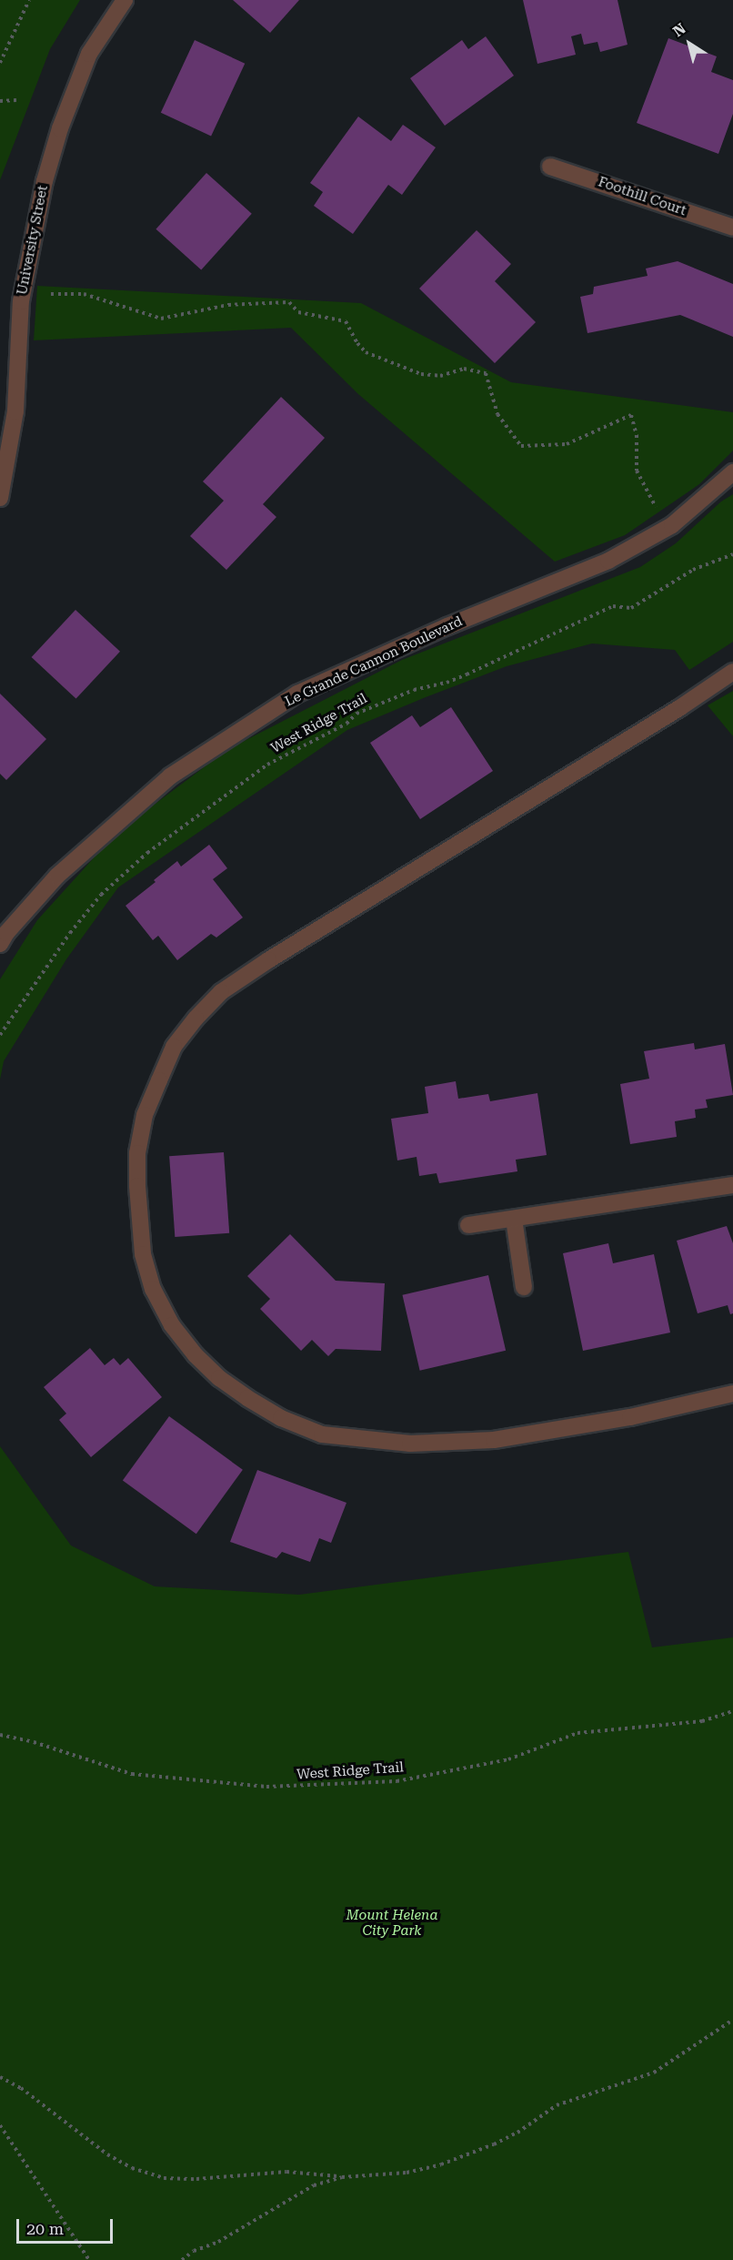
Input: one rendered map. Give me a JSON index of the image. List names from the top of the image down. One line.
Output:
{"streets":{"street":["Foothill Court","University Street","Le Grande Cannon Boulevard"],"path":["West Ridge Trail"]},"parks":["Mount Helena City Park"],"scale_bar":"20 m","north":"top left"}
